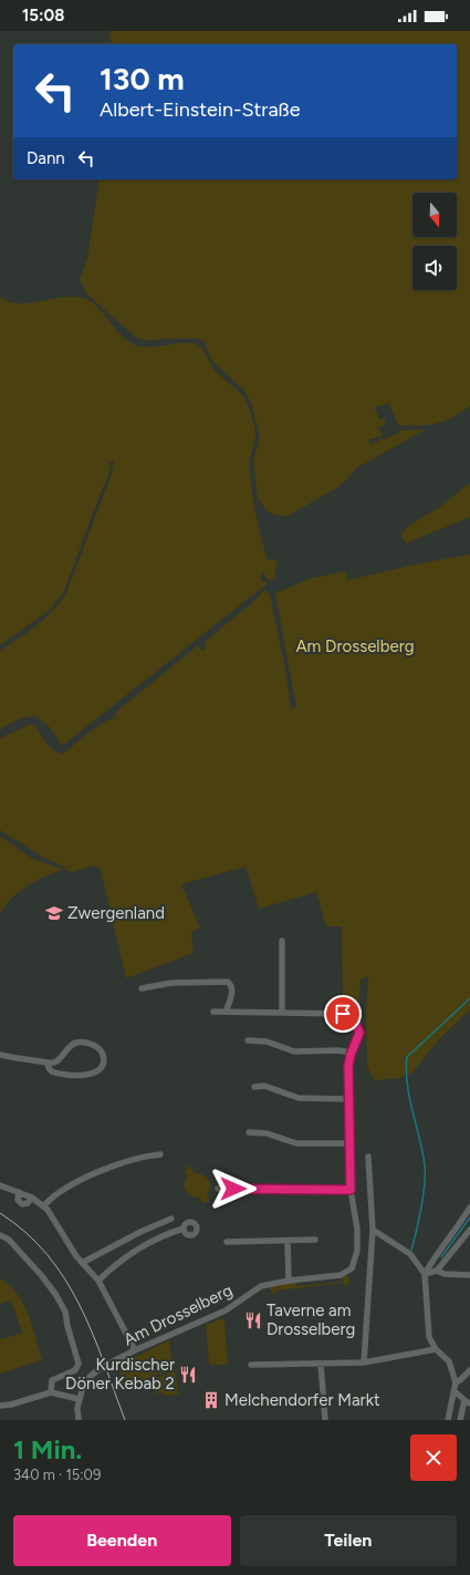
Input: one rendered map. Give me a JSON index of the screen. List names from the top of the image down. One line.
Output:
{"streets":{"street":["Am Drosselberg"]},"parks":["Am Drosselberg"],"places":{"school or university":["Zwergenland"],"restaurant":["Taverne am Drosselberg","Kurdischer Döner Kebab 2"],"building":["Melchendorfer Markt"]},"north":"bottom","page":{"status":"15:08","turn":["130 m","Albert-Einstein-Straße"],"then":"Dann","heading":["1 Min.","340 m · 15:09"],"buttons":["Beenden","Teilen"]}}
